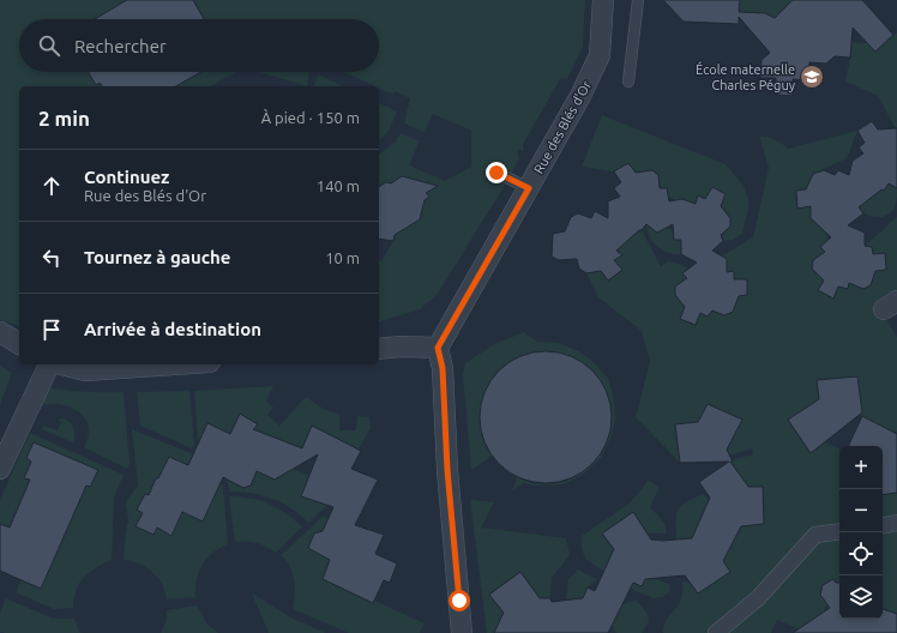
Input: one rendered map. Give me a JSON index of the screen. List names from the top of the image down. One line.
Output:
{"streets":{"street":["Rue des Blés d'Or"]},"places":{"school or university":["École maternelle Charles Péguy"]},"page":{"search":"Rechercher","heading":["2 min","À pied · 150 m"],"list":[["Continuez","Rue des Blés d'Or","140 m"],["Tournez à gauche","10 m"],"Arrivée à destination"],"map_buttons":["+","−"]}}
